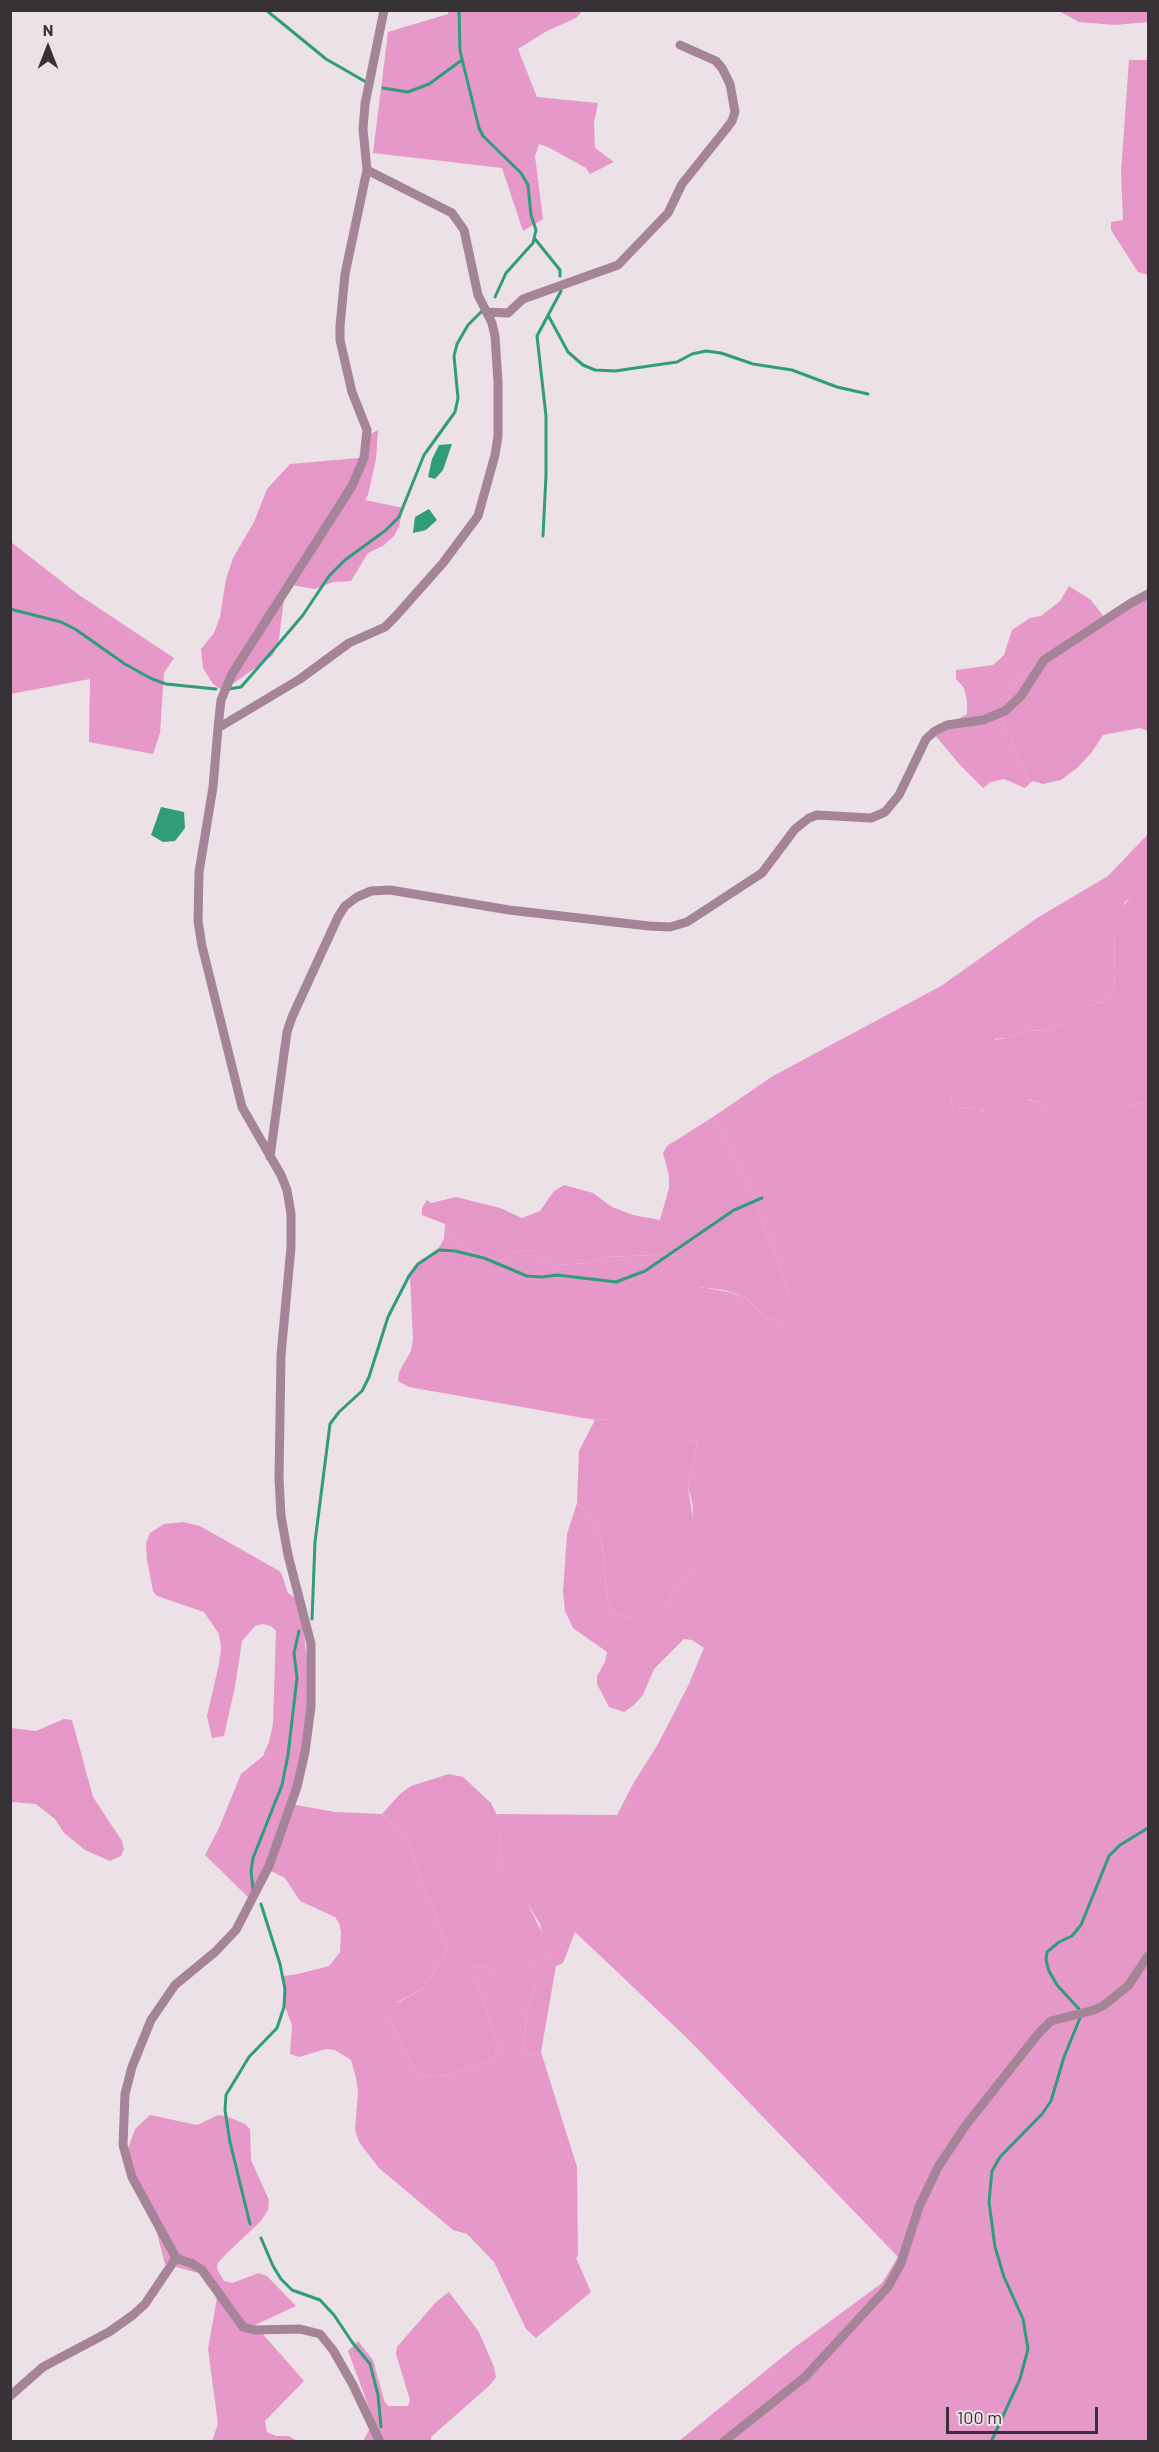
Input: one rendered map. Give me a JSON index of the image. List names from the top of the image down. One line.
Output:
{"scale_bar":"100 m","north":"top"}
